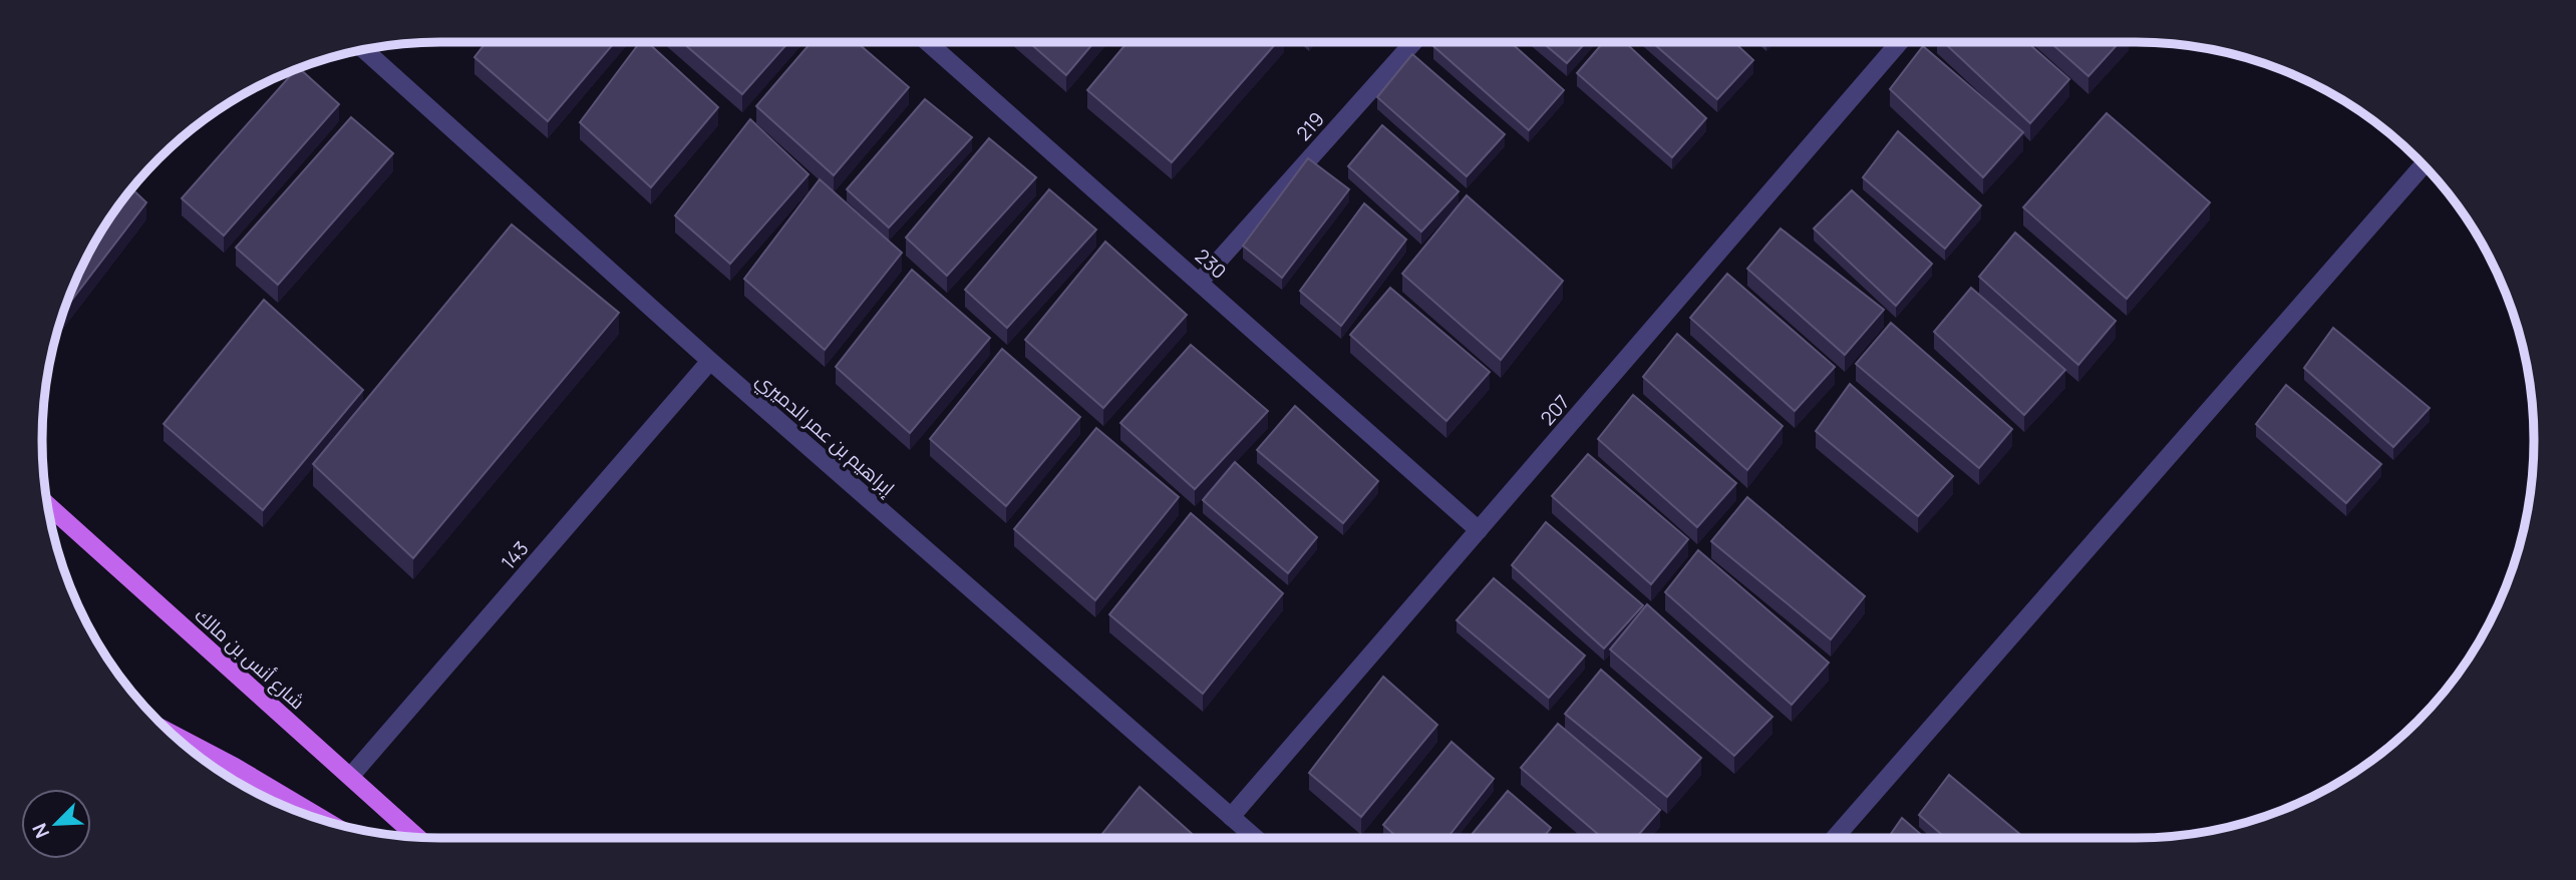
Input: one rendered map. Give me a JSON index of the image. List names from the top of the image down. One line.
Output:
{"streets":{"main road":["شارع أنس بن مالك"],"street":["219","230","207","إبراهيم بن عمر الدميري","143"]},"crossings":[["219","230"],["230","207"],["207","إبراهيم بن عمر الدميري"],["إبراهيم بن عمر الدميري","143"],["143","شارع أنس بن مالك"]],"north":"bottom left"}
